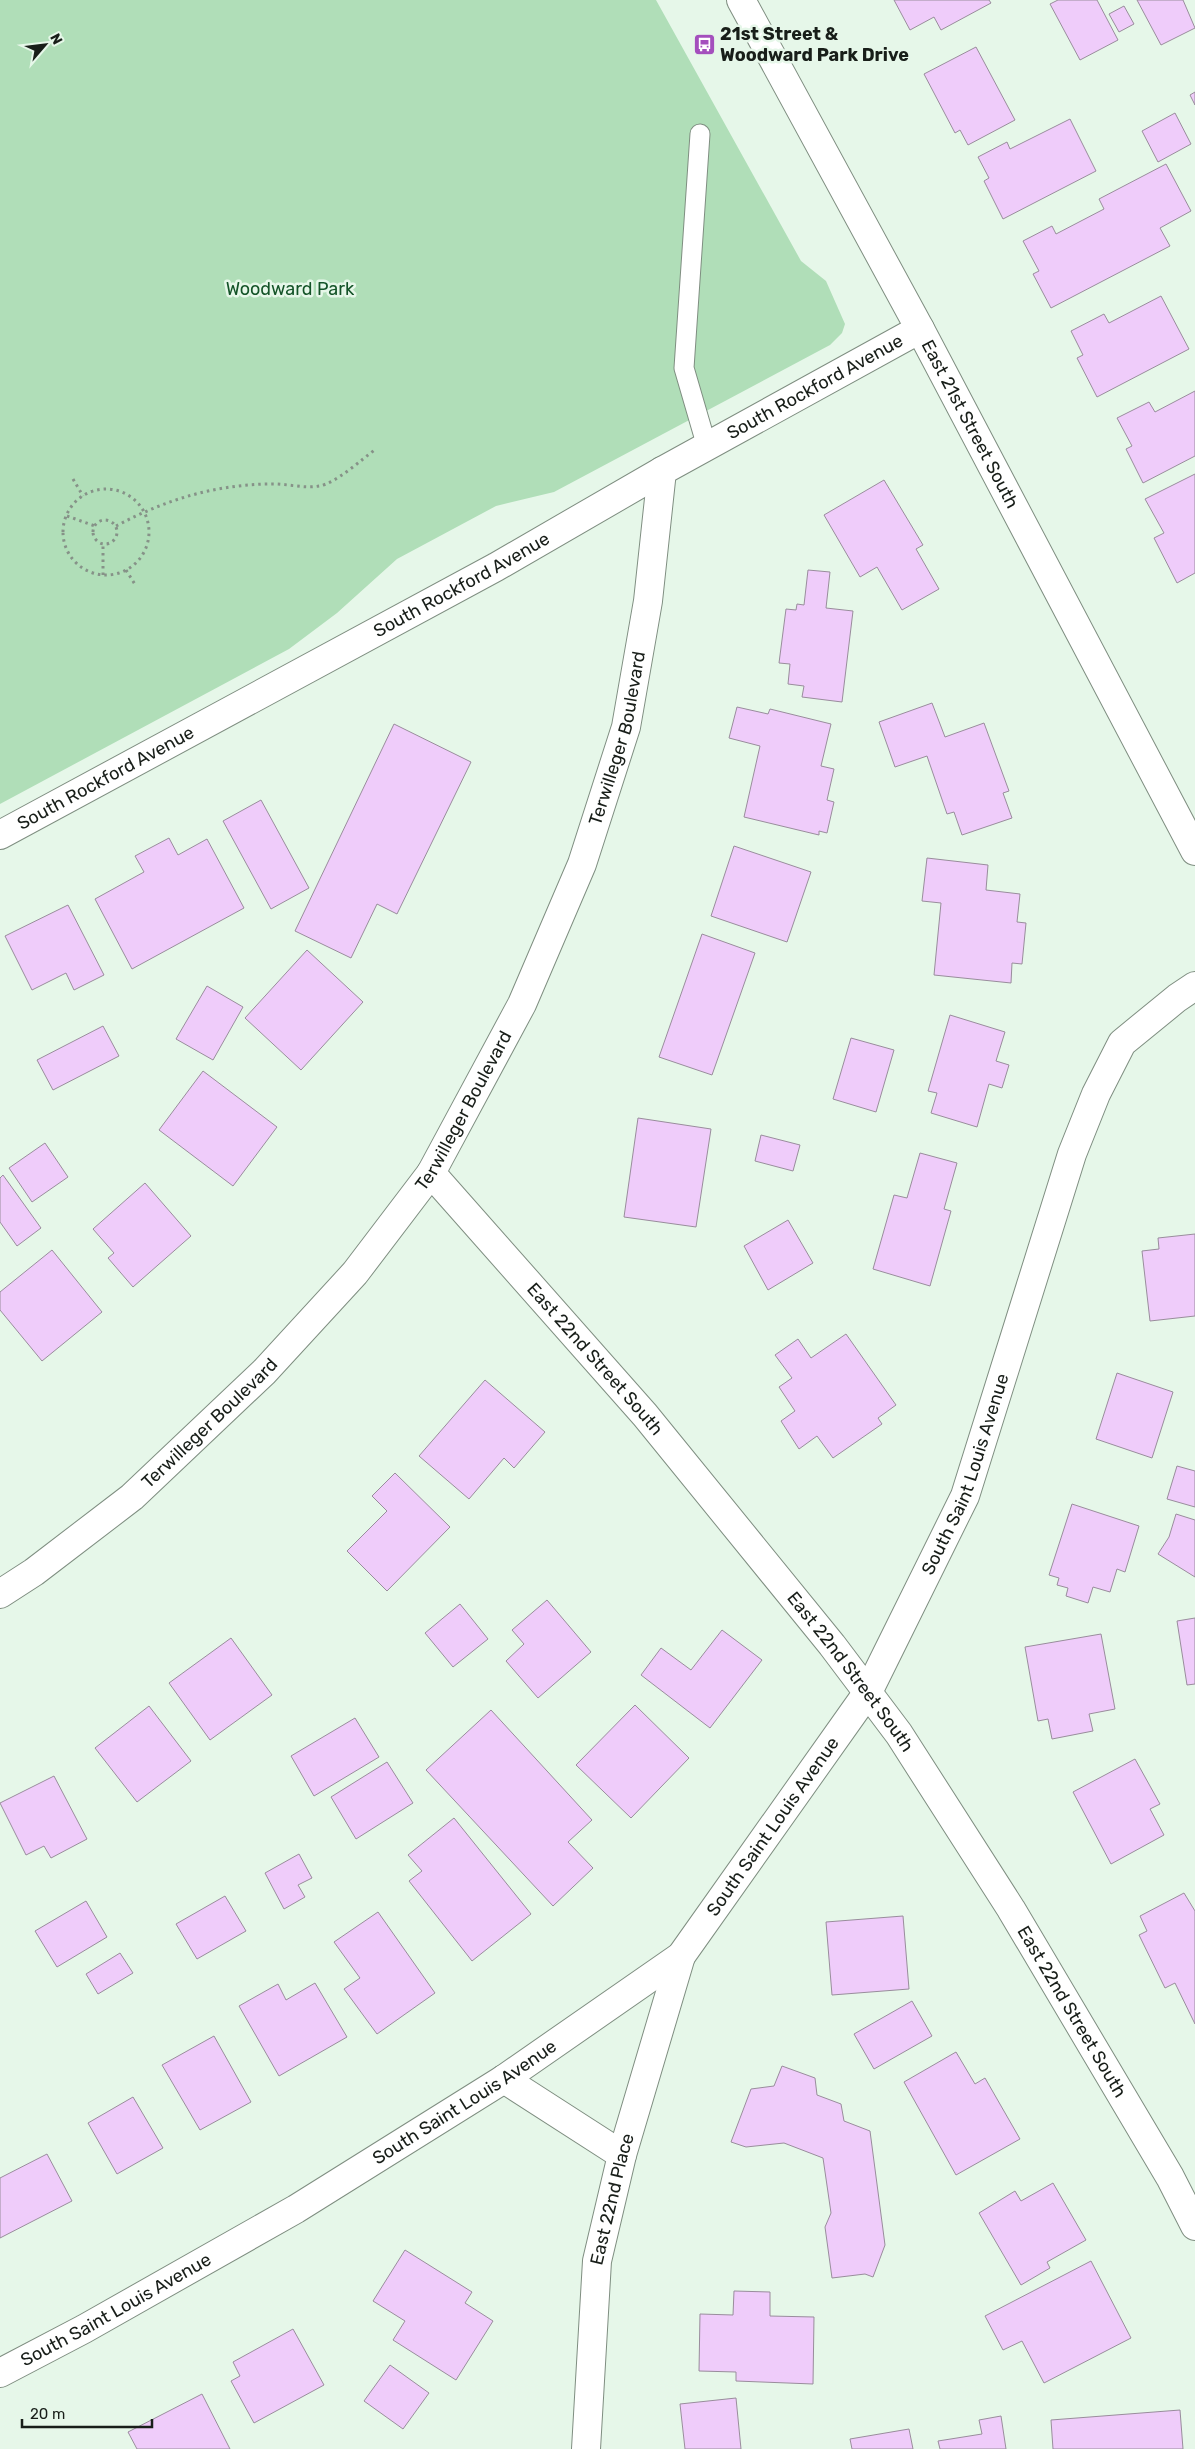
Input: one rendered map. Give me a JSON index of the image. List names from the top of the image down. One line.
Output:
{"streets":{"street":["South Rockford Avenue","East 21st Street South","Terwilleger Boulevard","East 22nd Street South","South Saint Louis Avenue","East 22nd Place"]},"crossings":[["South Rockford Avenue","East 21st Street South"],["South Rockford Avenue","Terwilleger Boulevard"],["Terwilleger Boulevard","East 22nd Street South"],["East 22nd Street South","South Saint Louis Avenue"],["South Saint Louis Avenue","East 22nd Place"]],"parks":["Woodward Park"],"places":{"bus stop":["21st Street & Woodward Park Drive"]},"scale_bar":"20 m","north":"top right"}
